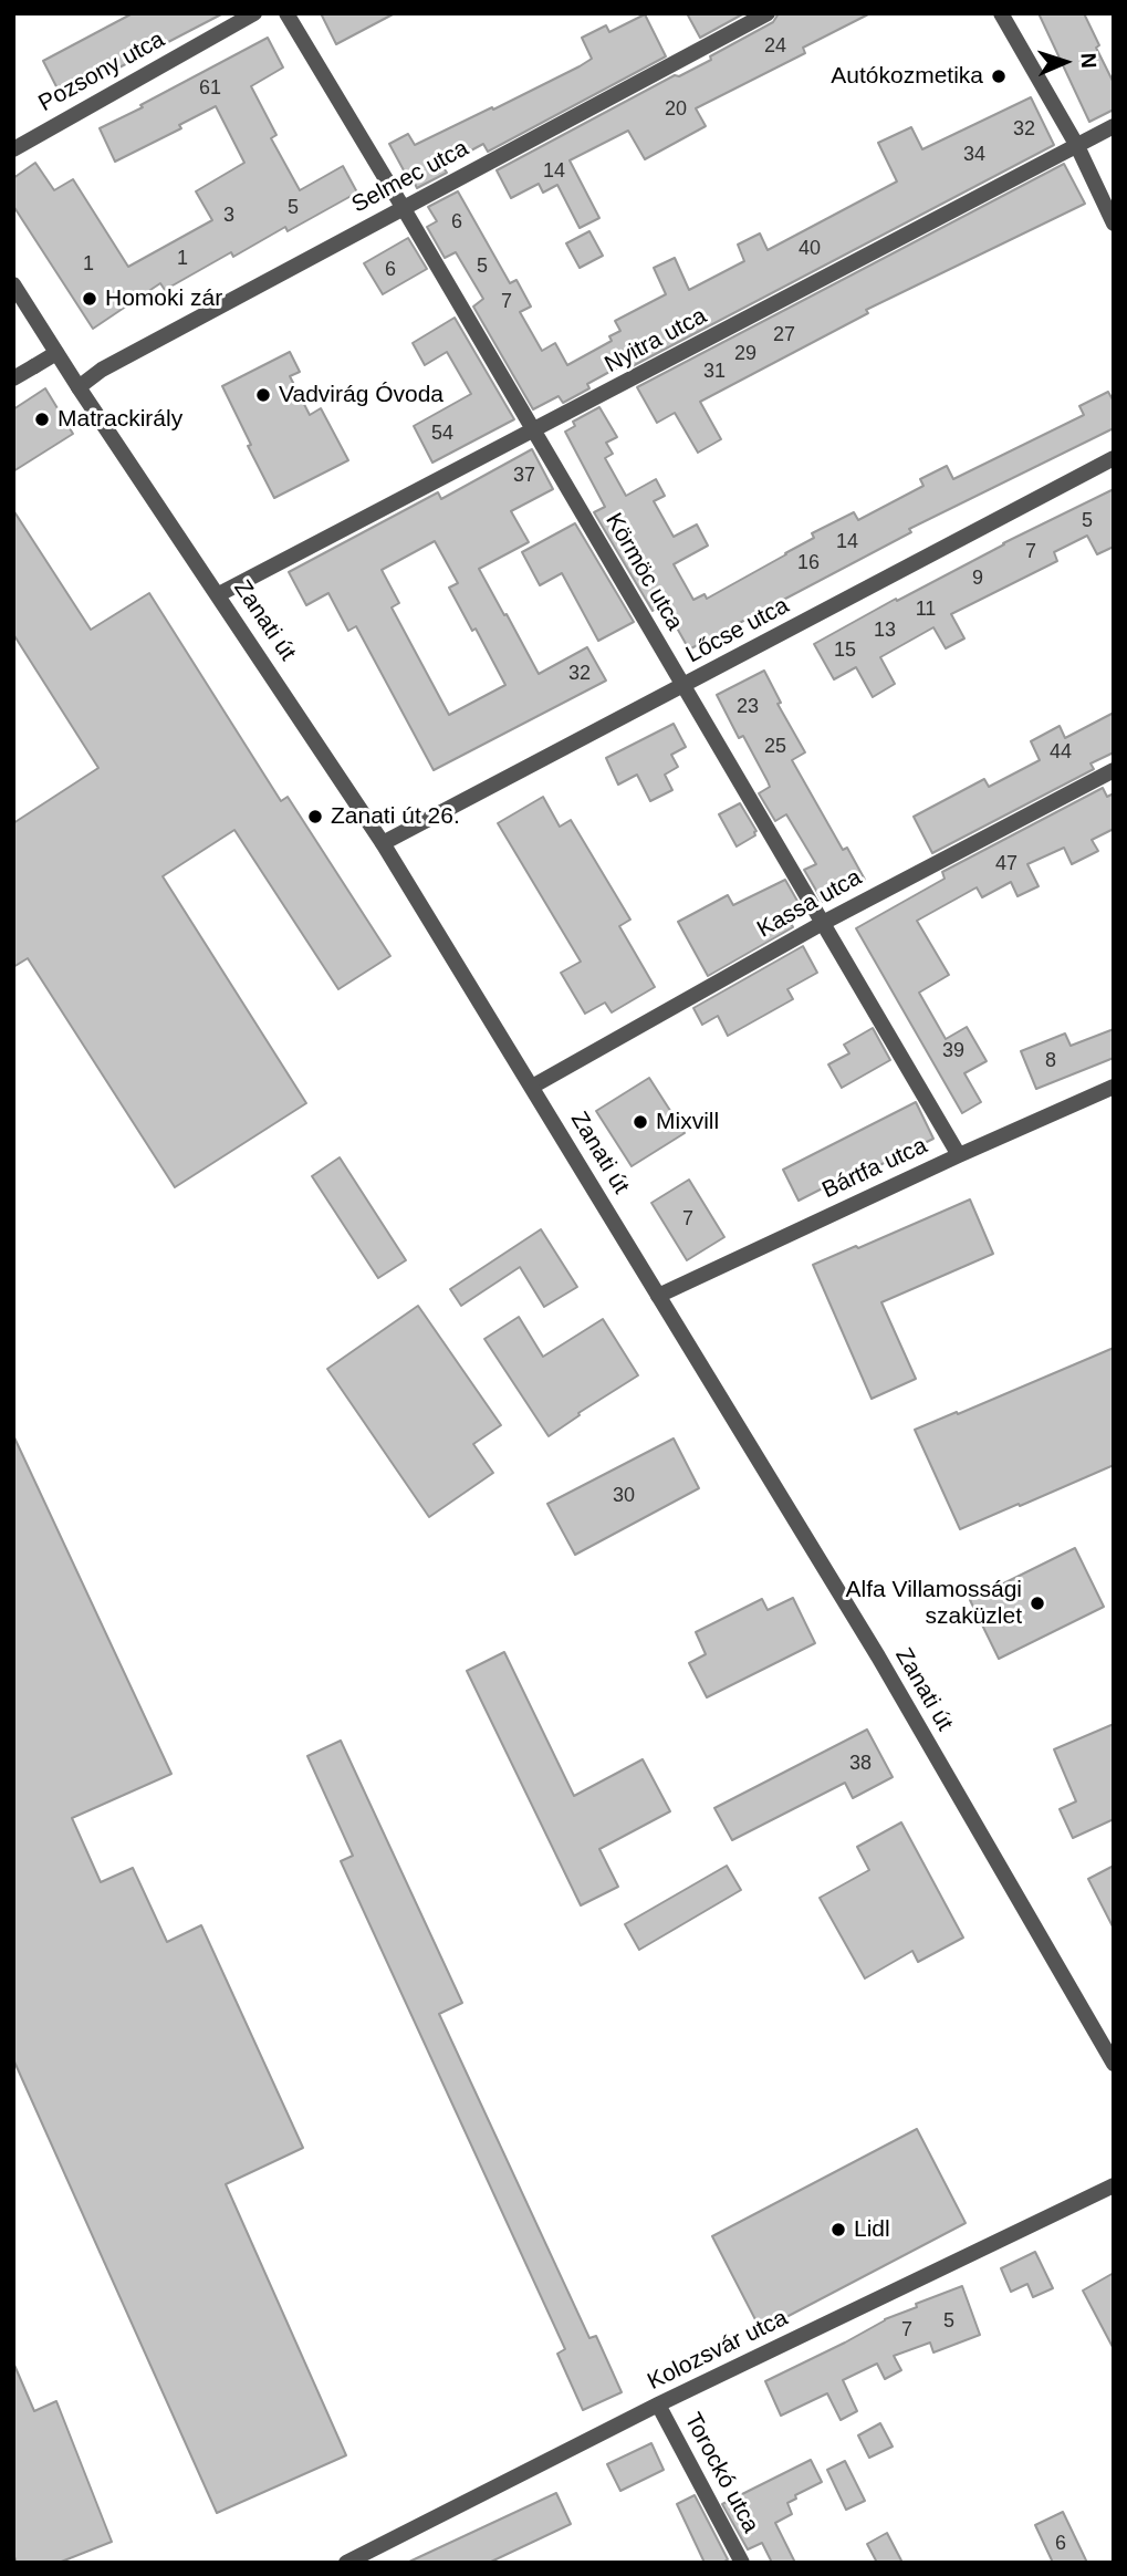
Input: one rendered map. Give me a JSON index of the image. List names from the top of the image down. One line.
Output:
{"streets":{"street":["Pozsony utca","Selmec utca","Nyitra utca","Körmöc utca","Zanati út","Lőcse utca","Kassa utca","Bártfa utca","Kolozsvár utca","Torockó utca"]},"crossings":[["Selmec utca","Körmöc utca"],["Selmec utca","Zanati út"],["Nyitra utca","Körmöc utca"],["Nyitra utca","Zanati út"],["Körmöc utca","Lőcse utca"],["Körmöc utca","Kassa utca"],["Körmöc utca","Bártfa utca"],["Zanati út","Lőcse utca"],["Zanati út","Kassa utca"],["Zanati út","Bártfa utca"],["Kolozsvár utca","Torockó utca"]],"places":["Autókozmetika","Homoki zár","Vadvirág Óvoda","Matrackirály","Zanati út 26.","Mixvill","Alfa Villamossági szaküzlet","Lidl"],"house_numbers":["24","61","20","32","34","14","5","3","6","40","1","1","5","6","7","27","29","31","54","37","5","14","7","16","9","11","13","15","32","23","25","44","47","39","8","7","30","38","5","7","6"],"north":"right"}
